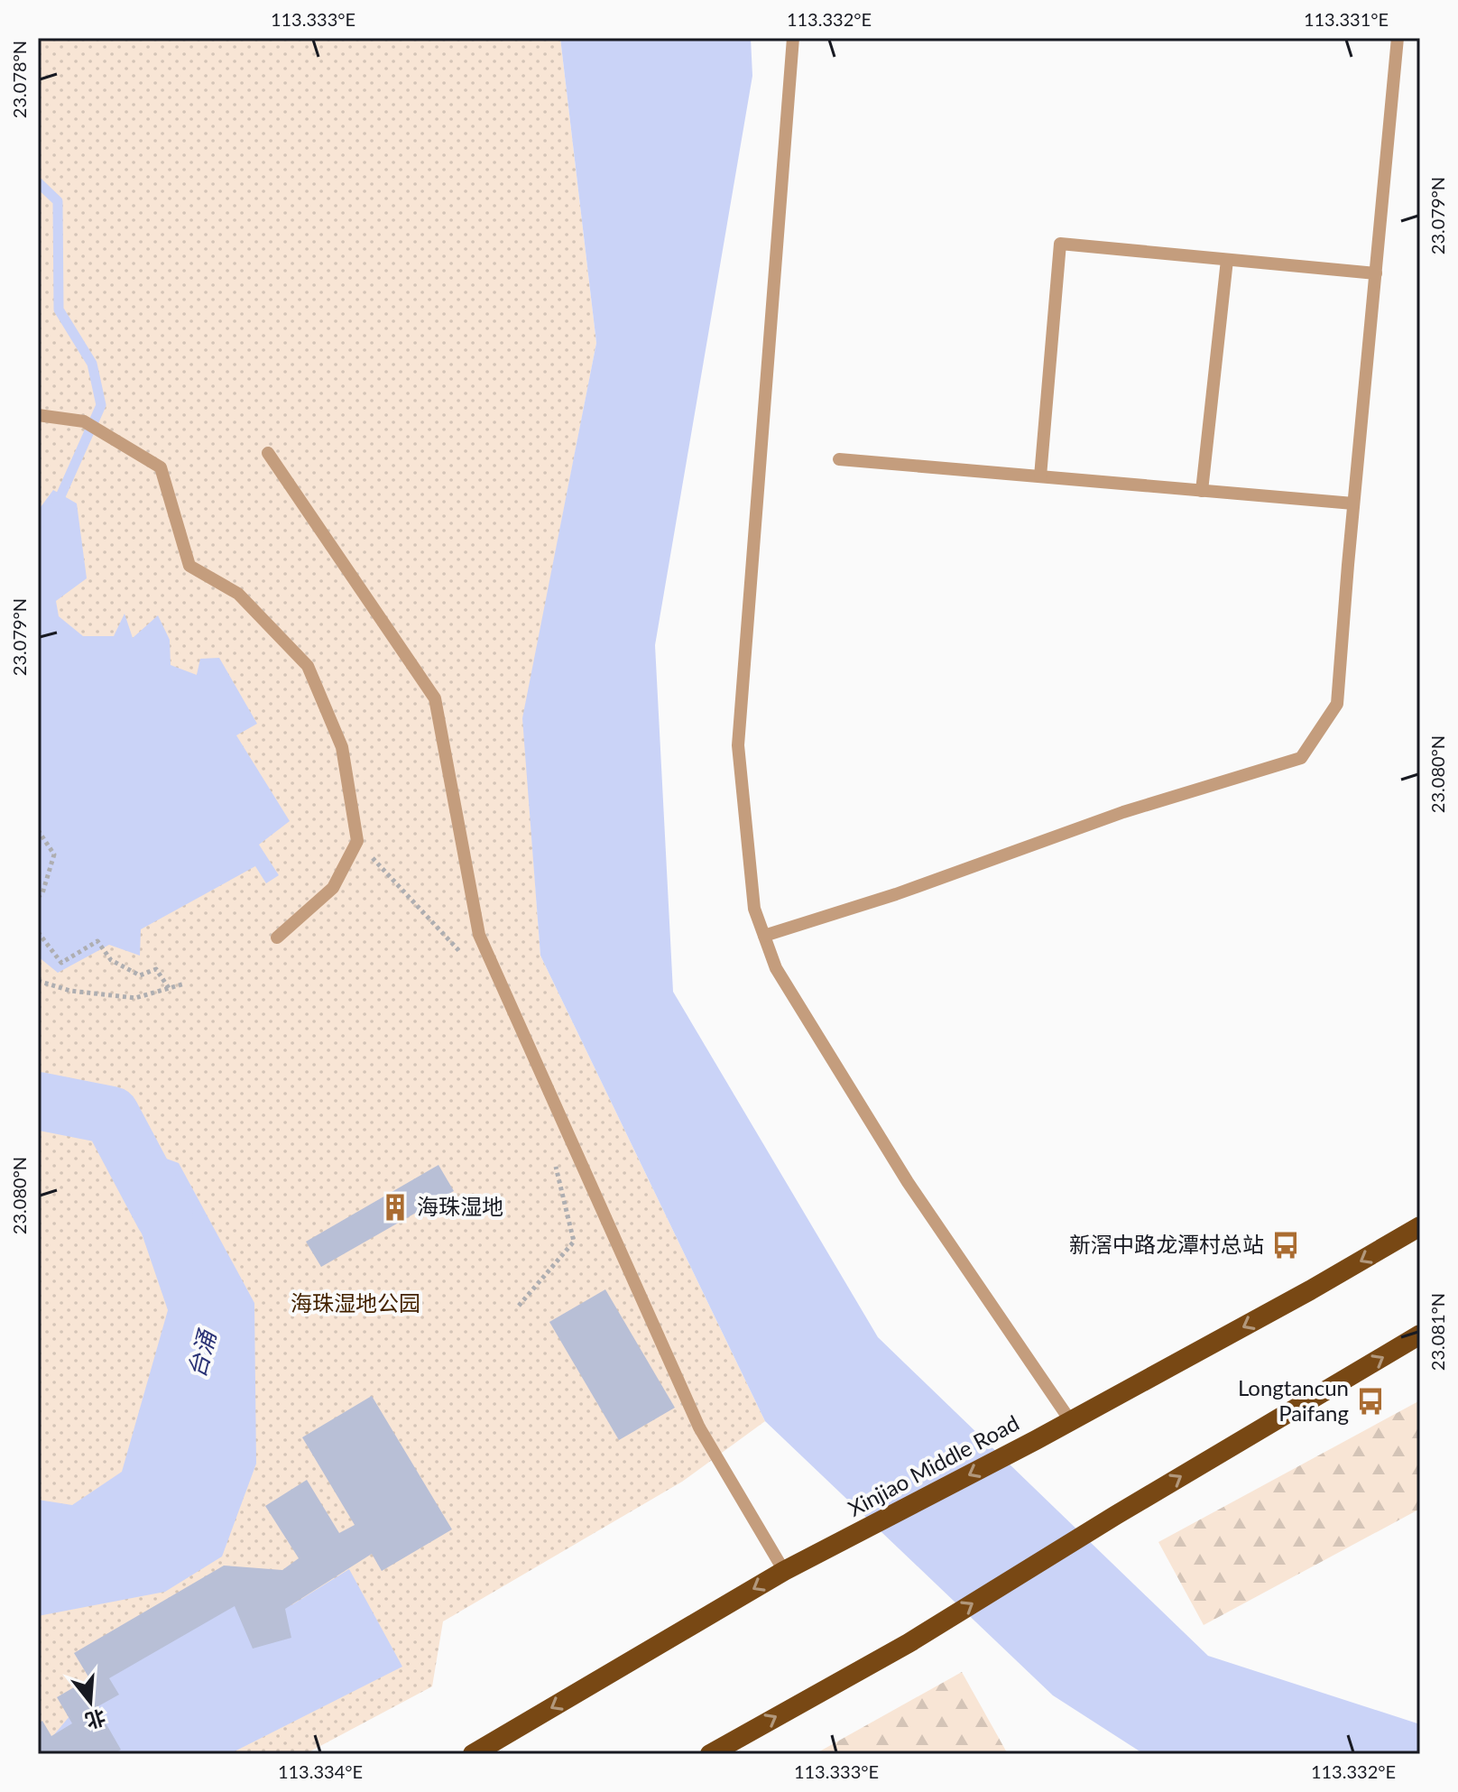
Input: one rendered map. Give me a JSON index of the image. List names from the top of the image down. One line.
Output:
{"streets":{"highway":["Xinjiao Middle Road"]},"water":["台涌"],"parks":["海珠湿地公园"],"places":{"building":["海珠湿地"],"bus stop":["新滘中路龙潭村总站","Longtancun Paifang"]},"north":"bottom","coordinates":["113.333°E","113.332°E","113.331°E","23.078°N","23.079°N","23.080°N","23.081°N","113.334°E"]}
